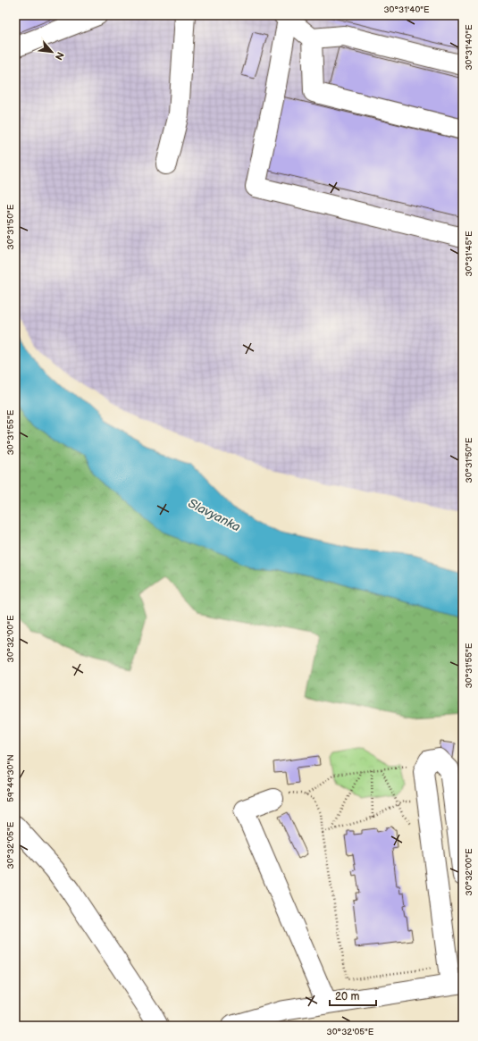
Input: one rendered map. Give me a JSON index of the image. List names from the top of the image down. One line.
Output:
{"water":["Slavyanka"],"scale_bar":"20 m","north":"bottom right","coordinates":["30°31'40\"E","30°31'50\"E","30°31'45\"E","30°31'55\"E","30°32'00\"E","59°49'30\"N","30°32'05\"E"]}
